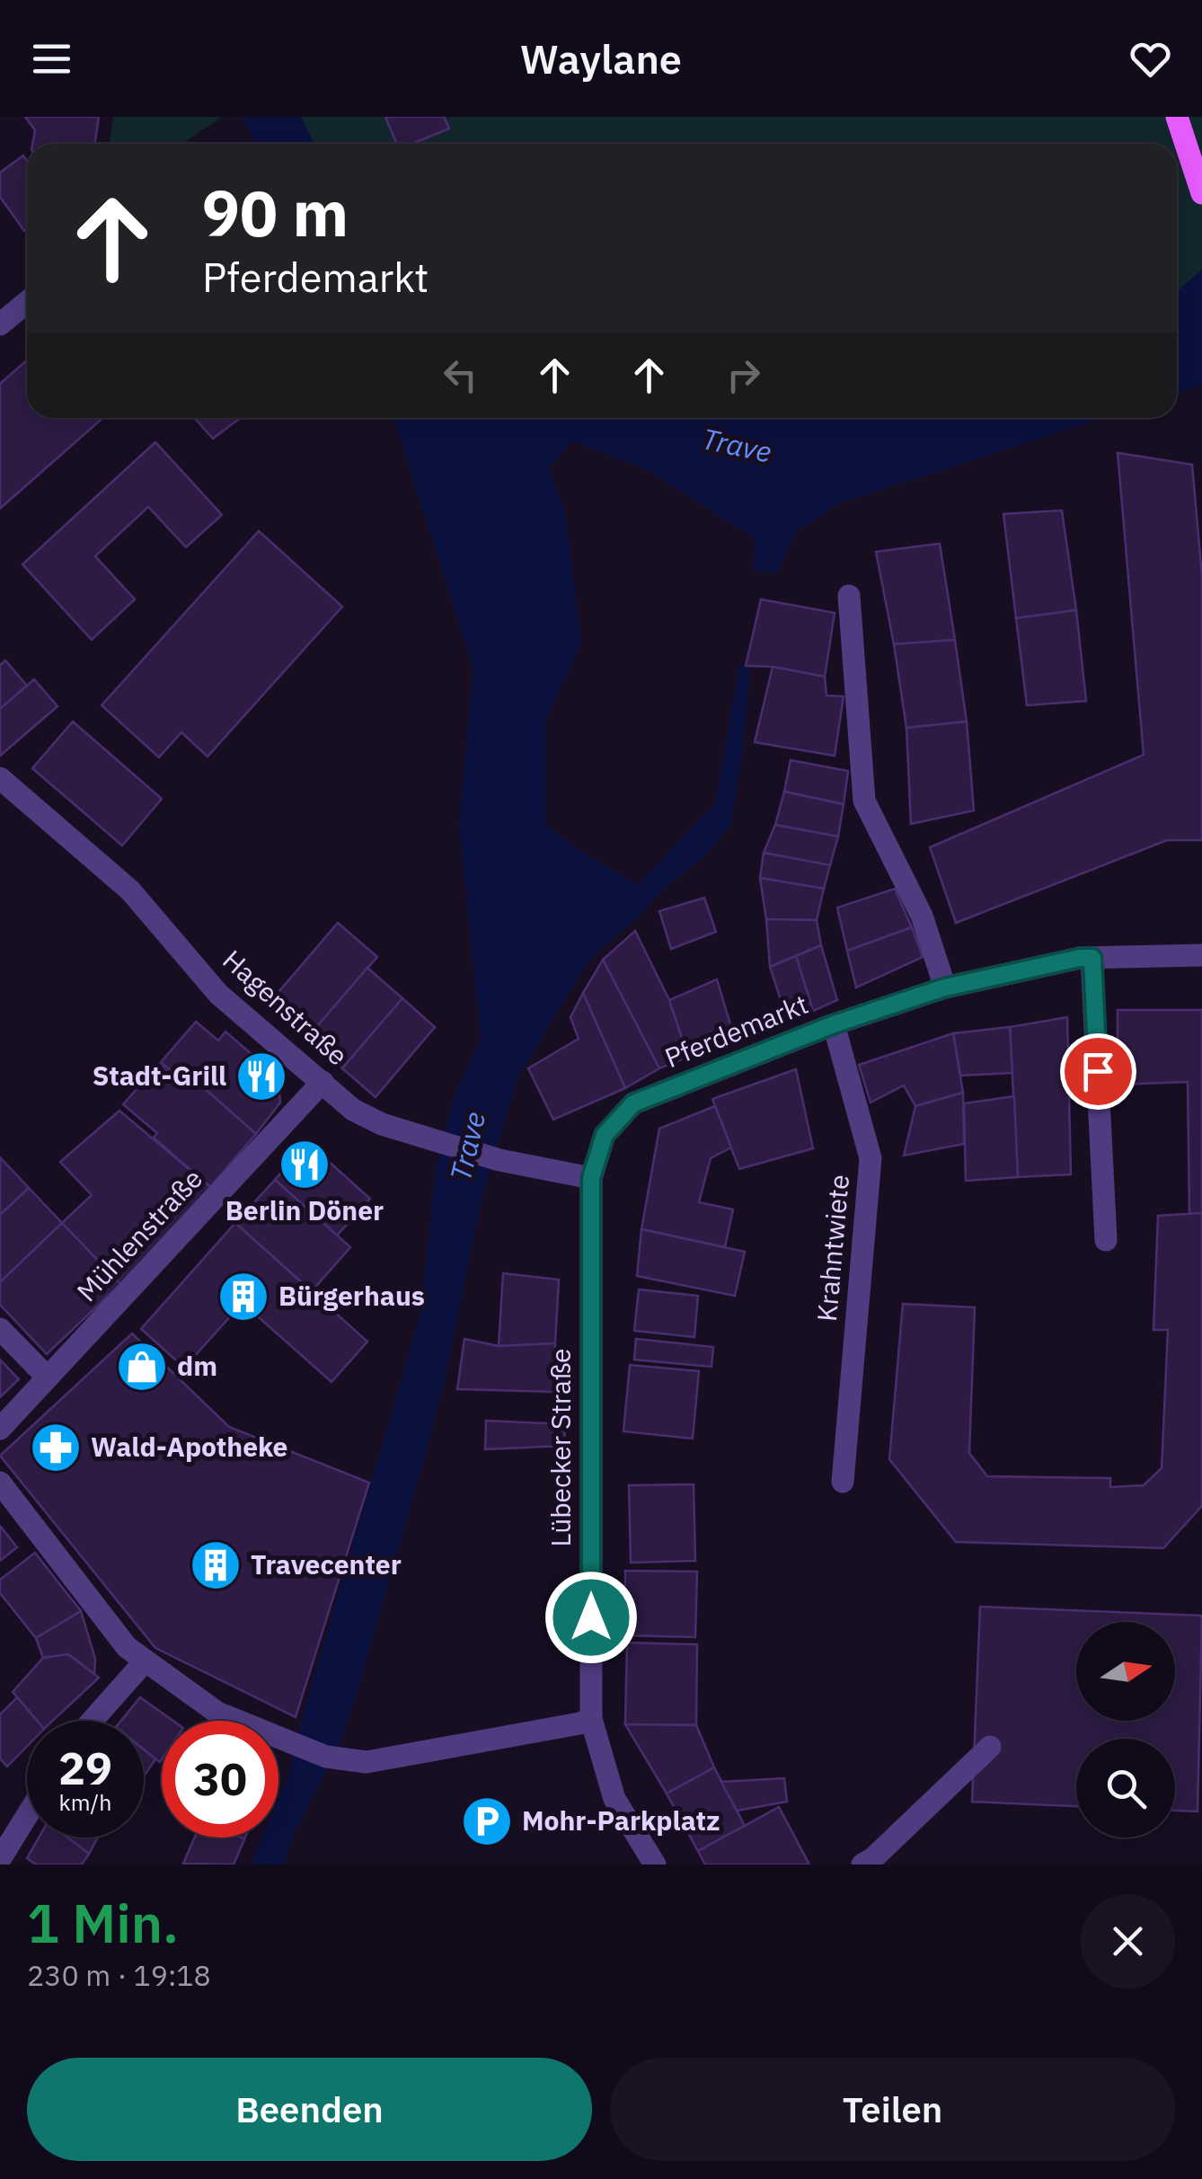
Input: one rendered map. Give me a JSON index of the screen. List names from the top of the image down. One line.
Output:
{"streets":{"street":["Hagenstraße","Pferdemarkt","Mühlenstraße","Krahntwiete","Lübecker Straße"]},"crossings":[["Hagenstraße","Pferdemarkt"],["Hagenstraße","Mühlenstraße"],["Hagenstraße","Lübecker Straße"],["Pferdemarkt","Krahntwiete"],["Pferdemarkt","Lübecker Straße"]],"water":["Trave"],"places":{"restaurant":["Stadt-Grill","Berlin Döner"],"building":["Bürgerhaus","Travecenter"],"shop":["dm"],"pharmacy":["Wald-Apotheke"],"parking":["Mohr-Parkplatz"]},"north":"right","page":{"header":"Waylane","turn":["90 m","Pferdemarkt"],"speed":"29 km/h","limit":"30","heading":["1 Min.","230 m · 19:18"],"buttons":["Beenden","Teilen"]}}
